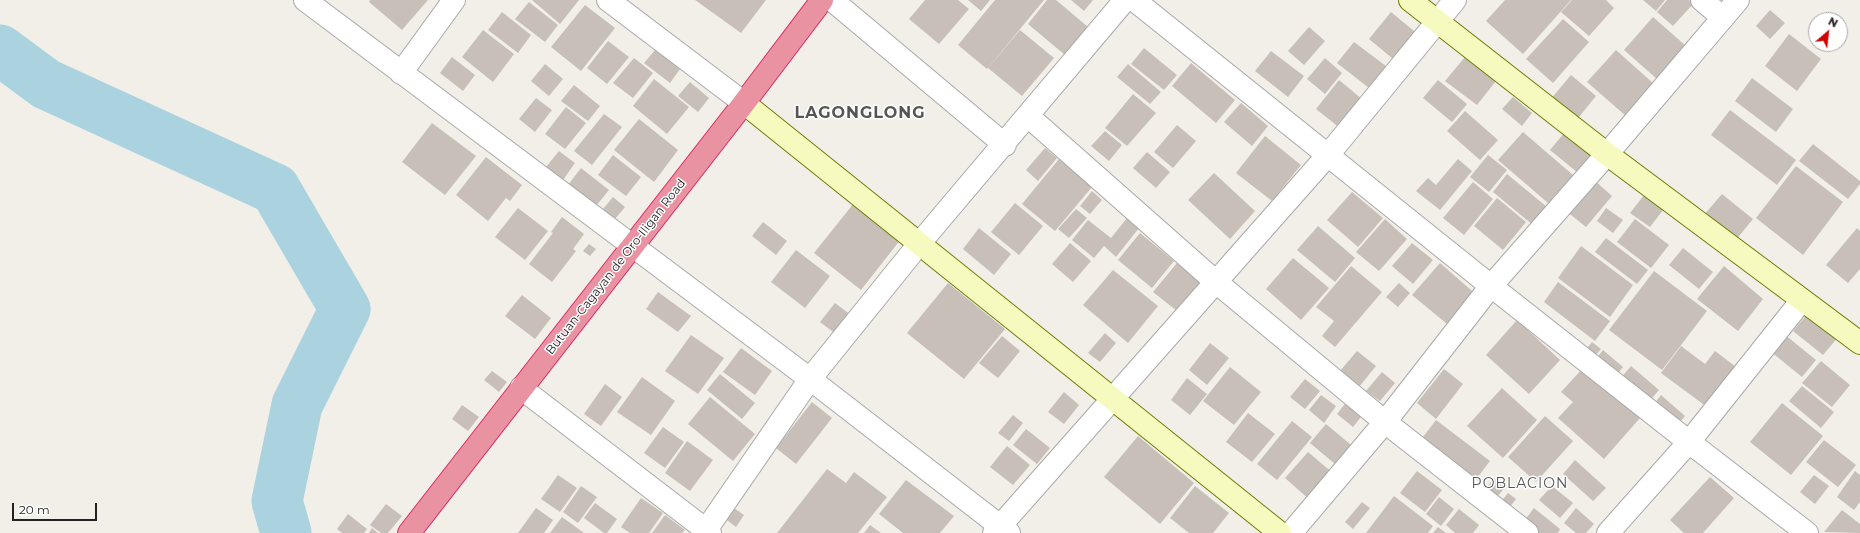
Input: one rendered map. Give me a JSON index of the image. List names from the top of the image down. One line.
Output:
{"streets":{"highway":["Butuan-Cagayan de Oro-Iligan Road"]},"districts":["LAGONGLONG","POBLACION"],"scale_bar":"20 m","north":"top right"}
